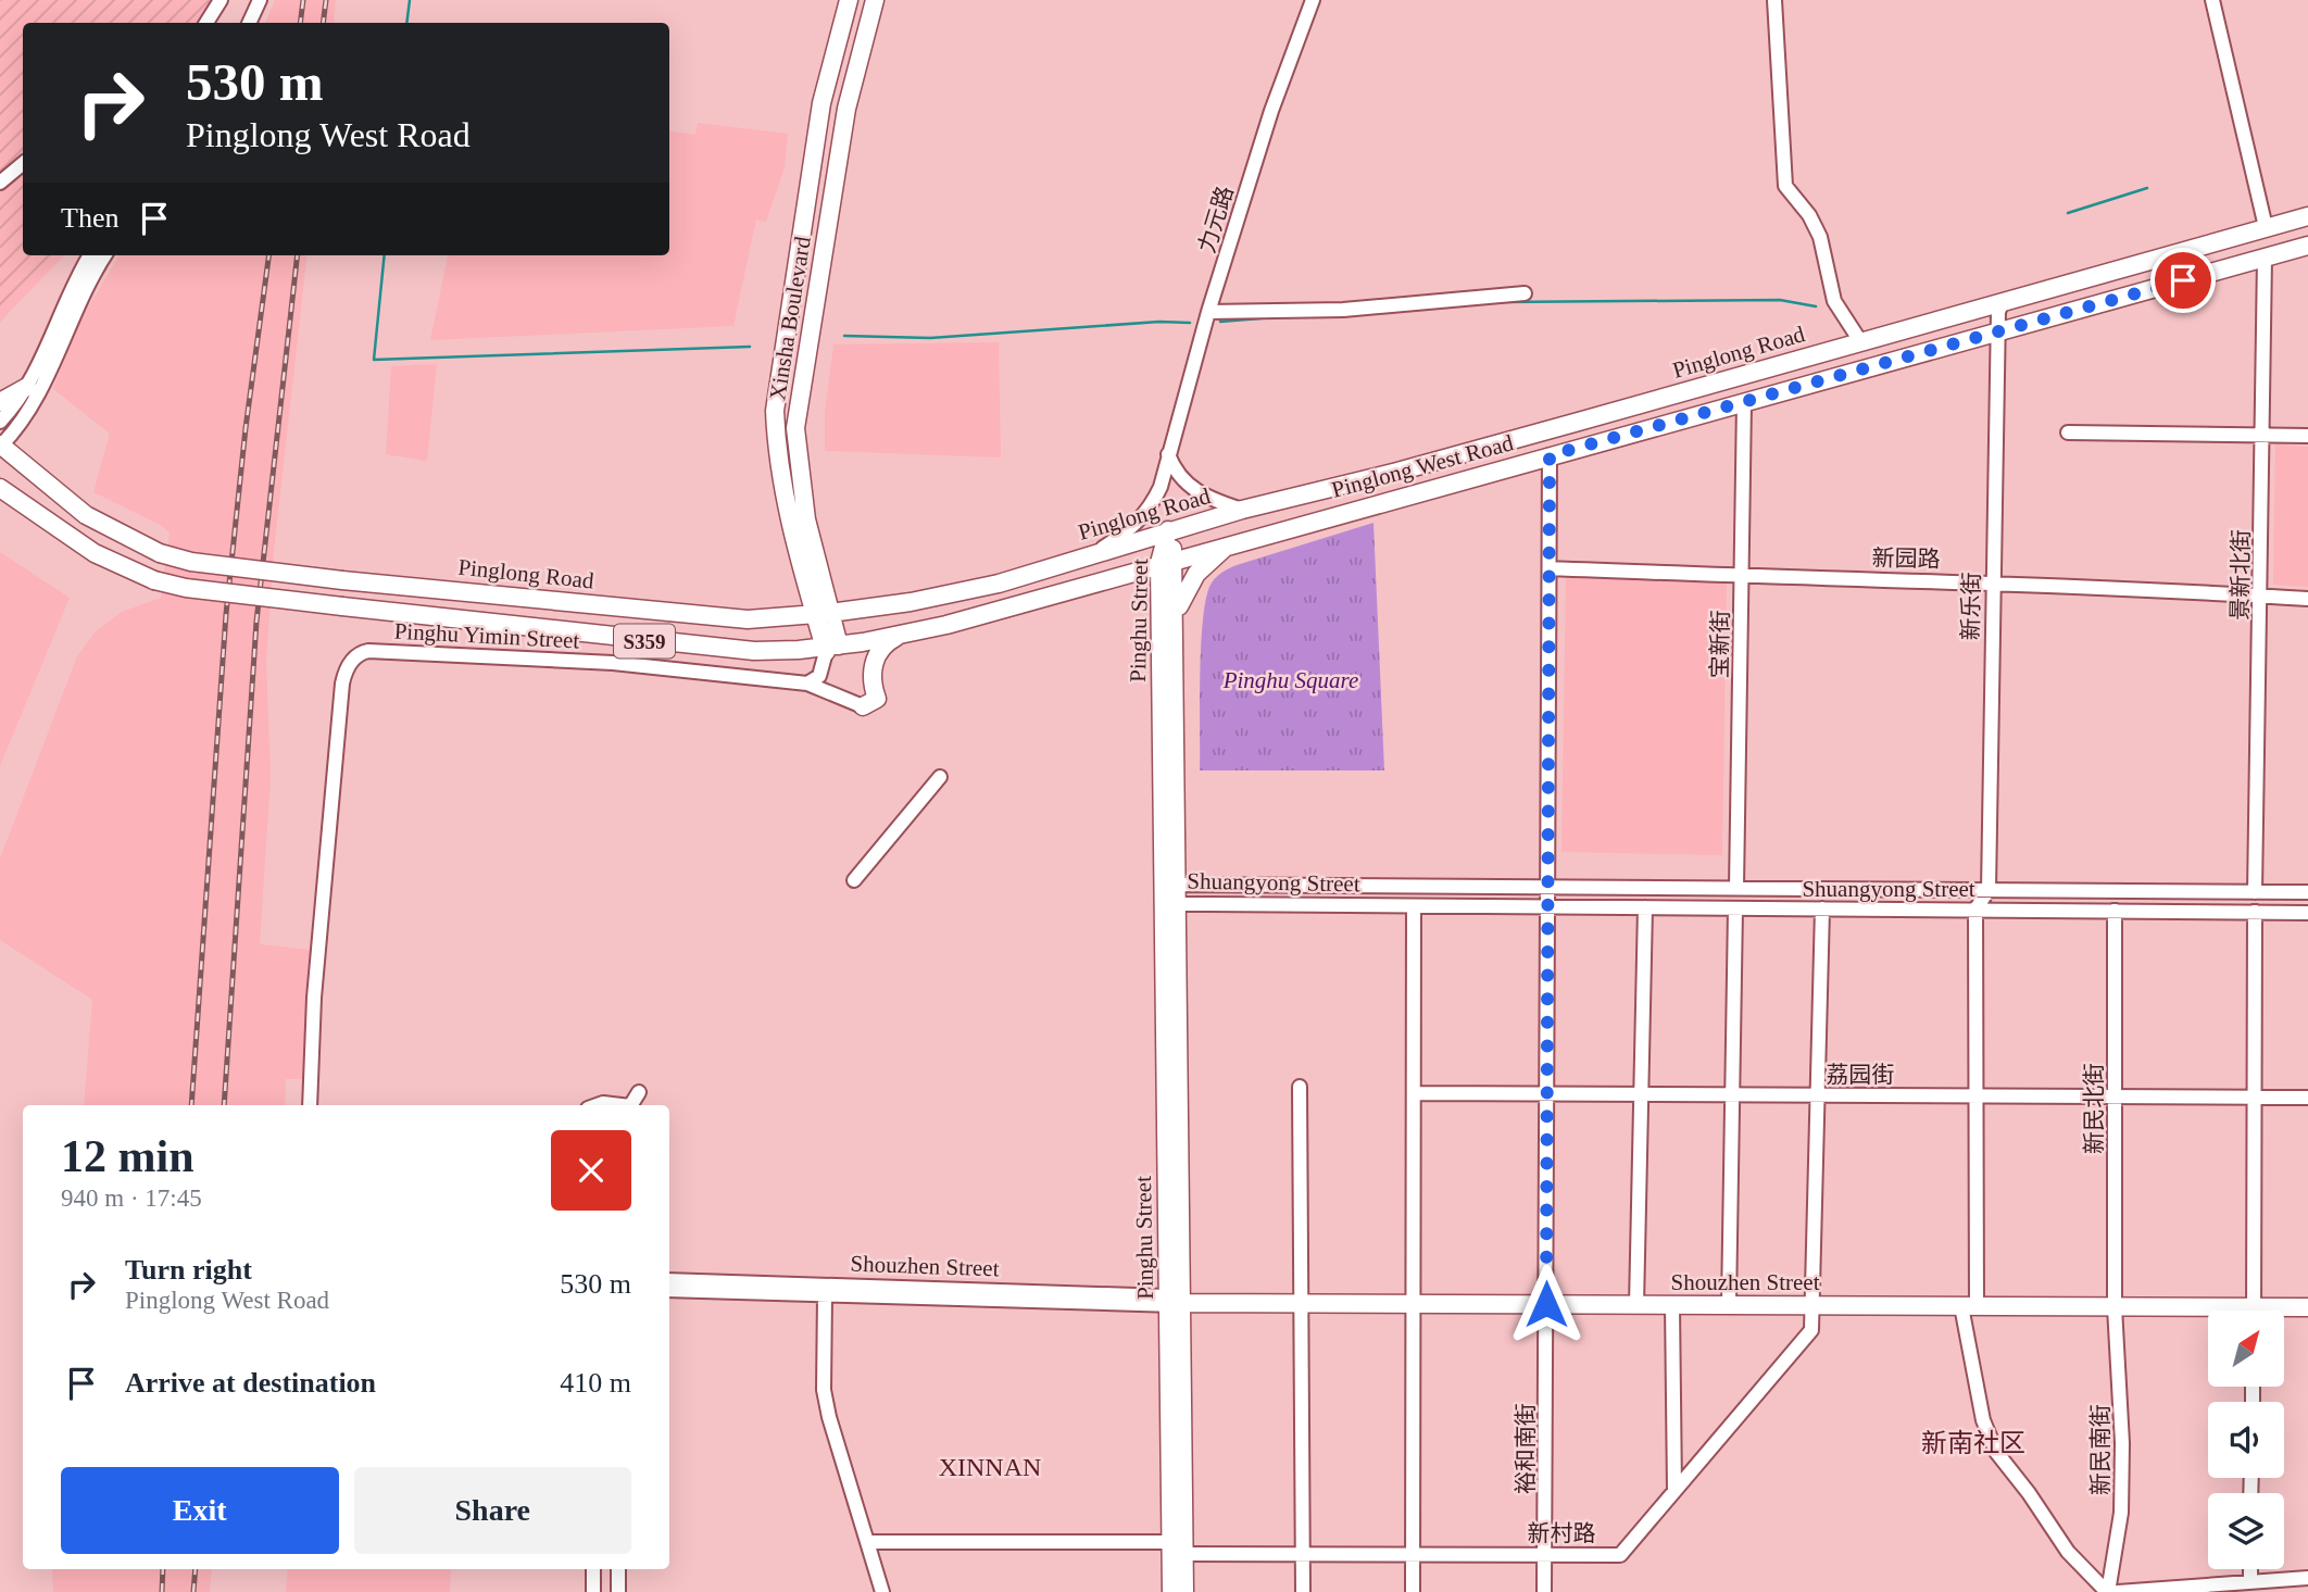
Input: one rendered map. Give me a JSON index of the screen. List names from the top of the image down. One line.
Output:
{"streets":{"main road":["Xinsha Boulevard","Pinglong Road","Pinglong West Road","Pinghu Street","S359","Shouzhen Street"],"street":["力元路","新园路","景新北街","新乐街","Pinghu Yimin Street","宝新街","Shuangyong Street","荔园街","新民北街","裕和南街","新民南街","新村路"]},"crossings":[["力元路","Pinglong Road"],["Xinsha Boulevard","Pinglong Road"],["Xinsha Boulevard","S359"],["Pinglong Road","新乐街"],["Pinglong Road","Pinghu Street"],["Pinglong West Road","景新北街"],["Pinglong West Road","新乐街"],["Pinglong West Road","Pinghu Street"],["Pinglong West Road","S359"],["Pinglong West Road","宝新街"],["Pinglong West Road","裕和南街"],["新园路","景新北街"],["新园路","新乐街"],["新园路","宝新街"],["新园路","裕和南街"],["景新北街","Shuangyong Street"],["新乐街","Shuangyong Street"],["Pinghu Street","Shuangyong Street"],["Pinghu Street","Shouzhen Street"],["Pinghu Street","新村路"],["宝新街","Shuangyong Street"],["Shuangyong Street","新民北街"],["Shuangyong Street","裕和南街"],["Shuangyong Street","新村路"],["荔园街","新民北街"],["荔园街","裕和南街"],["荔园街","新村路"],["新民北街","Shouzhen Street"],["新民北街","新民南街"],["Shouzhen Street","裕和南街"],["Shouzhen Street","新民南街"],["Shouzhen Street","新村路"],["裕和南街","新村路"]],"districts":["新南社区","XINNAN"],"parks":["Pinghu Square"],"north":"top right","page":{"turn":["530 m","Pinglong West Road"],"then":"Then","heading":["12 min","940 m · 17:45"],"list":[{"name":"Turn right","note":"Pinglong West Road","value":"530 m"},{"name":"Arrive at destination","value":"410 m"}],"buttons":["Exit","Share"]}}
